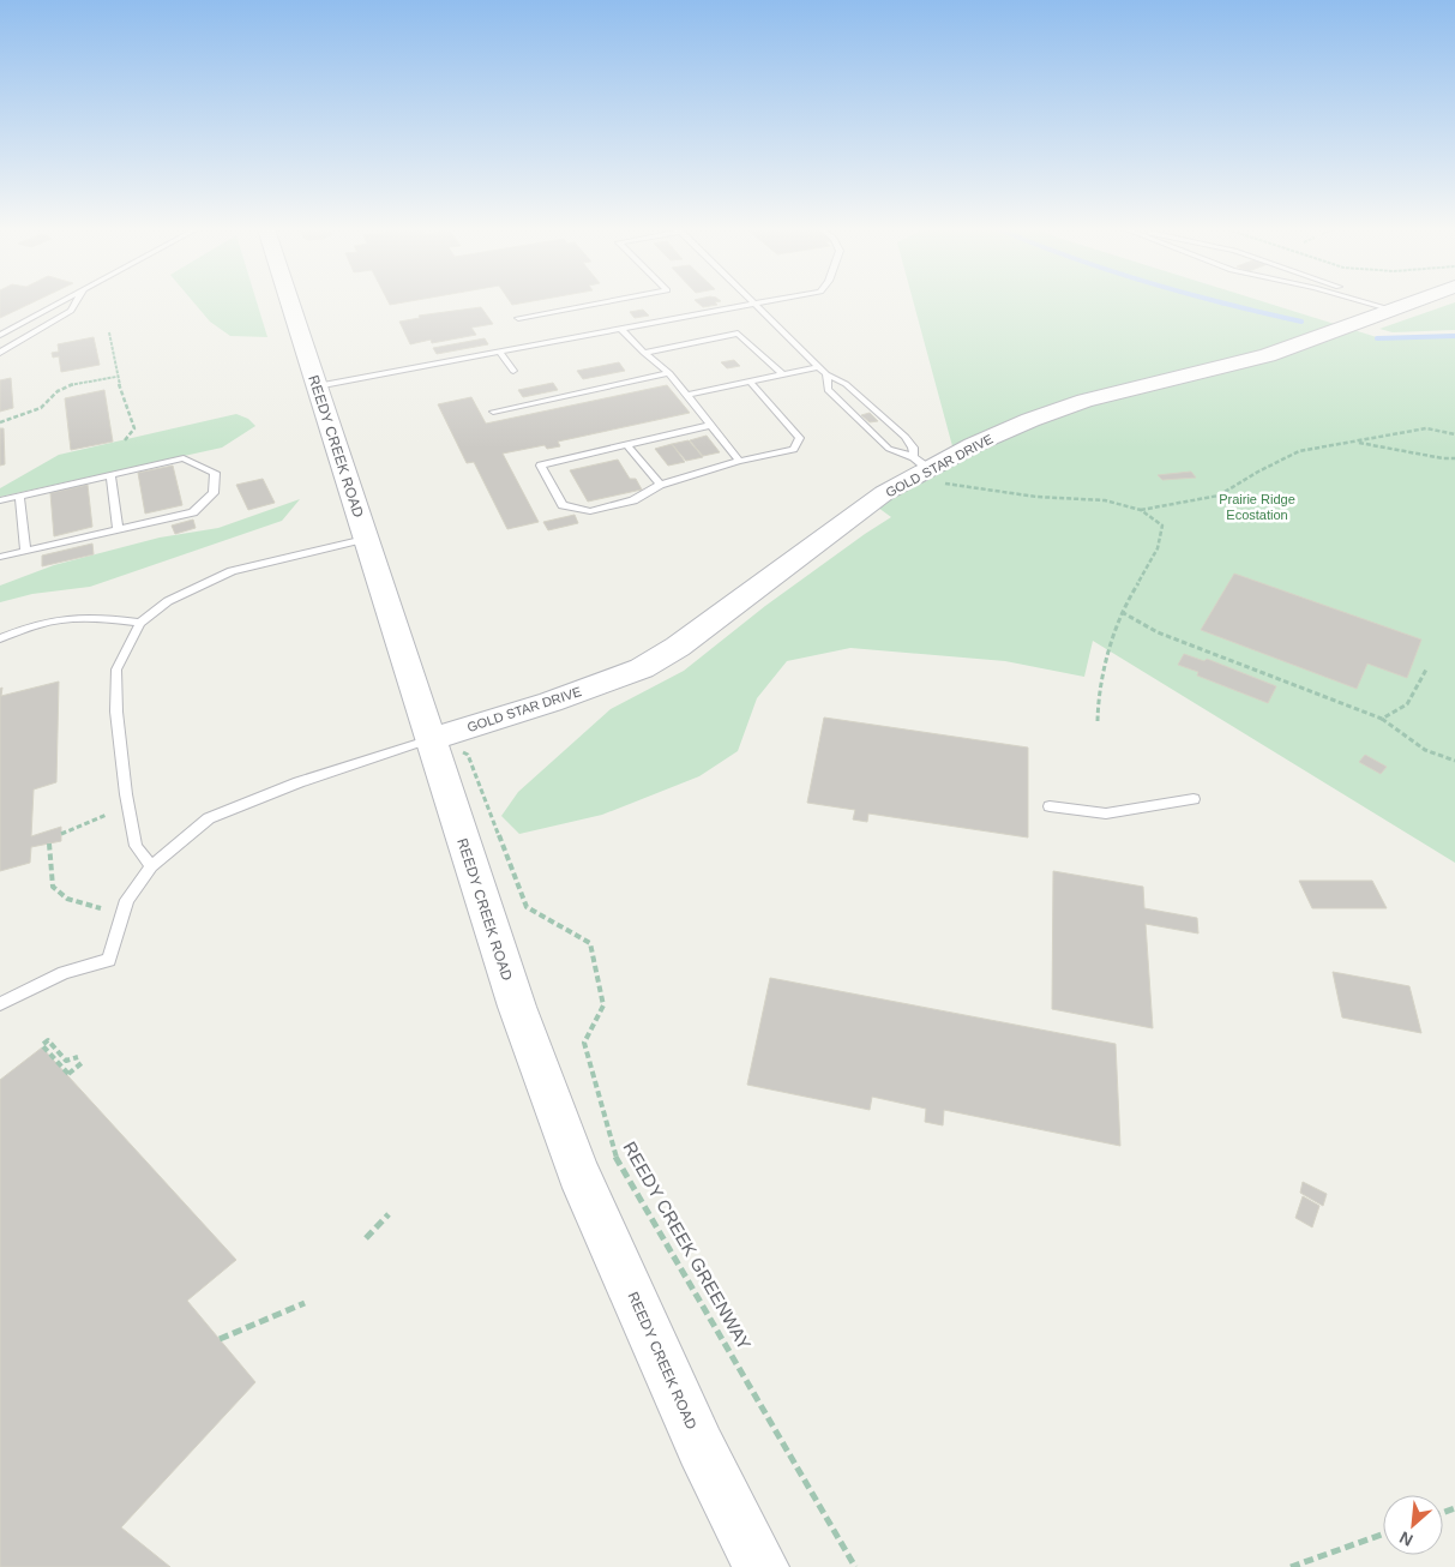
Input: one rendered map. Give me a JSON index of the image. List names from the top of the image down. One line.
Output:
{"streets":{"main road":["REEDY CREEK ROAD","GOLD STAR DRIVE"],"path":["REEDY CREEK GREENWAY"]},"crossings":[["REEDY CREEK ROAD","GOLD STAR DRIVE"],["REEDY CREEK ROAD","REEDY CREEK GREENWAY"],["GOLD STAR DRIVE","REEDY CREEK GREENWAY"]],"parks":["Prairie Ridge Ecostation"],"north":"bottom left"}
